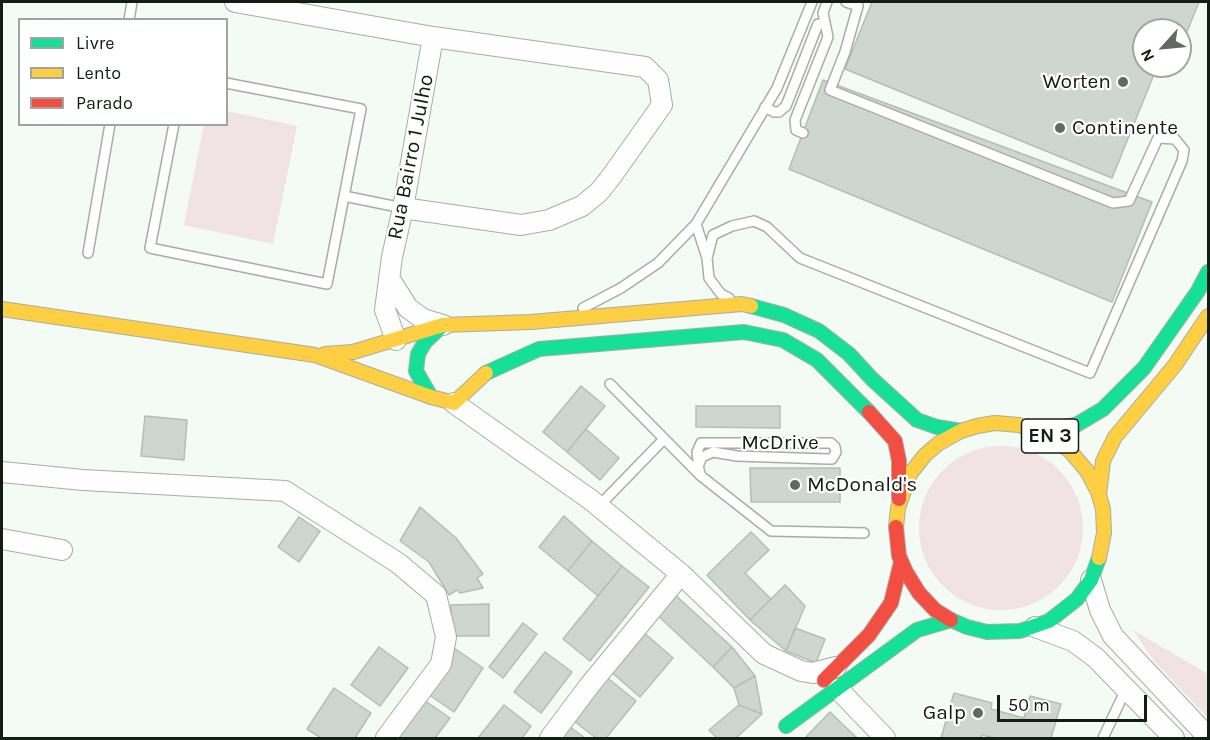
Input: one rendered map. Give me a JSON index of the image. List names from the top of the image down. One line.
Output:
{"streets":{"street":["Rua Bairro 1 Julho","EN 3"],"lane":["McDrive"]},"places":["Worten","Continente","McDonald's","Galp"],"legend":["Livre","Lento","Parado"],"scale_bar":"50 m","north":"bottom left"}
